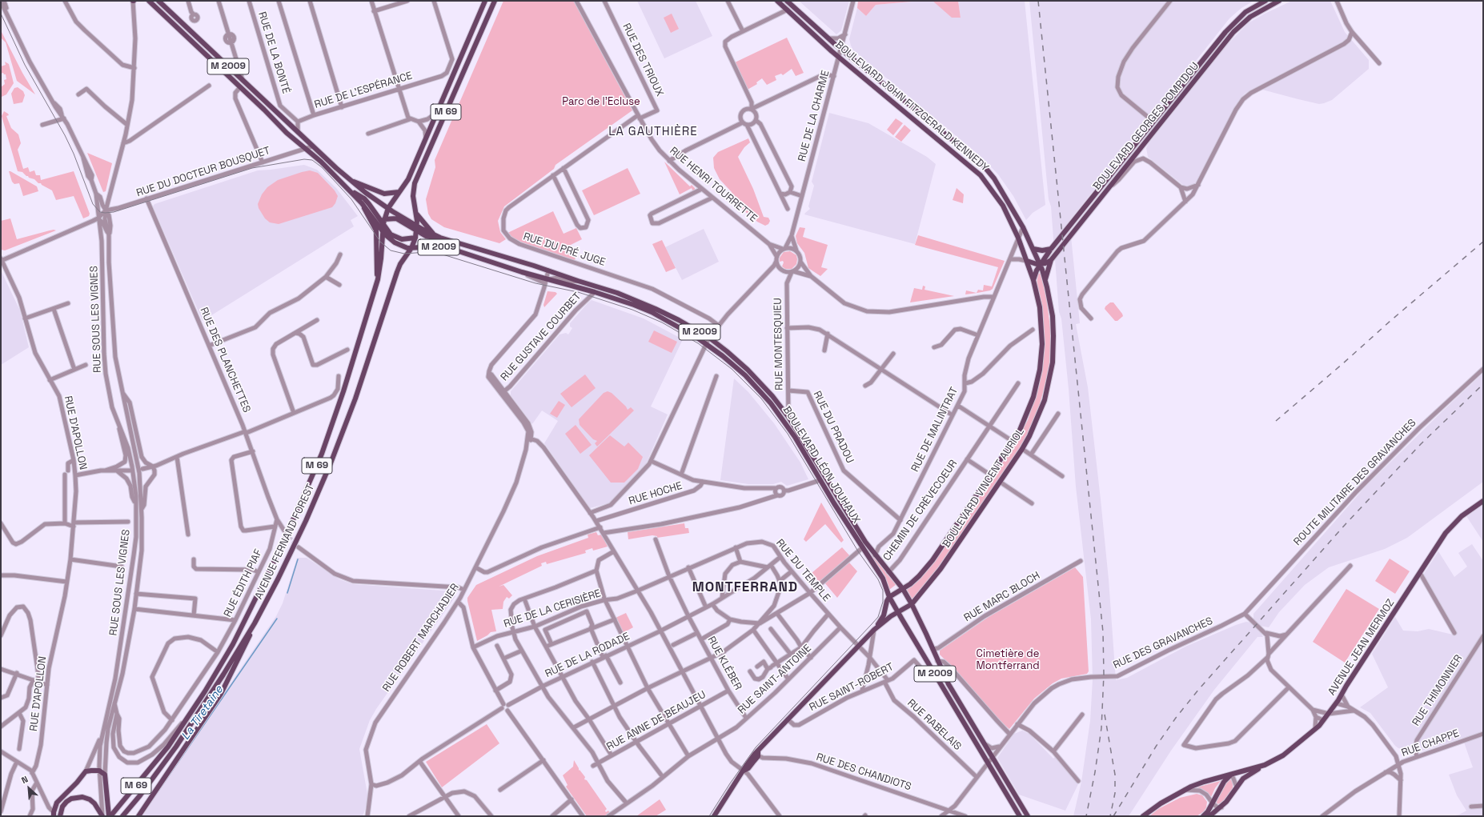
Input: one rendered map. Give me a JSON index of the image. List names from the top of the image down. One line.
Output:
{"streets":{"main road":["M 2009","BOULEVARD JOHN FITZGERALD KENNEDY","M 69","BOULEVARD GEORGES POMPIDOU","RUE SOUS LES VIGNES","BOULEVARD LÉON JOUHAUX","BOULEVARD VINCENT AURIOL","AVENUE FERNAND FOREST","AVENUE JEAN MERMOZ"],"street":["RUE DE LA BONTÉ","RUE DES TRIOUX","RUE DE L'ESPÉRANCE","RUE DE LA CHARME","RUE DU DOCTEUR BOUSQUET","RUE HENRI TOURRETTE","RUE DU PRÉ JUGE","RUE GUSTAVE COURBET","RUE MONTESQUIEU","RUE DES PLANCHETTES","RUE DU PRADOU","RUE DE MALINTRAT","RUE D'APOLLON","ROUTE MILITAIRE DES GRAVANCHES","RUE HOCHE","CHEMIN DE CRÈVECOEUR","RUE DU TEMPLE","RUE ÉDITH PIAF","RUE MARC BLOCH","RUE DE LA CERISIÈRE","RUE ROBERT MARCHADIER","RUE DES GRAVANCHES","RUE DE LA RODADE","RUE KLÉBER","RUE SAINT-ANTOINE","RUE SAINT-ROBERT","RUE THIMONNIER","RUE ANNE DE BEAUJEU","RUE RABELAIS","RUE CHAPPE","RUE DES CHANDIOTS"]},"crossings":[["RUE DE LA BONTÉ","RUE DE L'ESPÉRANCE"],["RUE DES TRIOUX","RUE HENRI TOURRETTE"],["RUE DES TRIOUX","RUE DU PRÉ JUGE"],["M 2009","M 69"],["M 2009","RUE DU DOCTEUR BOUSQUET"],["M 2009","BOULEVARD LÉON JOUHAUX"],["M 2009","BOULEVARD VINCENT AURIOL"],["M 2009","AVENUE FERNAND FOREST"],["M 2009","RUE MARC BLOCH"],["M 2009","RUE DES GRAVANCHES"],["BOULEVARD JOHN FITZGERALD KENNEDY","RUE DE LA CHARME"],["BOULEVARD JOHN FITZGERALD KENNEDY","RUE DE MALINTRAT"],["BOULEVARD JOHN FITZGERALD KENNEDY","BOULEVARD VINCENT AURIOL"],["M 69","BOULEVARD LÉON JOUHAUX"],["M 69","AVENUE FERNAND FOREST"],["RUE DE LA CHARME","RUE MONTESQUIEU"],["BOULEVARD GEORGES POMPIDOU","BOULEVARD VINCENT AURIOL"],["RUE DU DOCTEUR BOUSQUET","RUE SOUS LES VIGNES"],["RUE DU DOCTEUR BOUSQUET","RUE DES PLANCHETTES"],["RUE HENRI TOURRETTE","RUE DU PRÉ JUGE"],["RUE SOUS LES VIGNES","AVENUE FERNAND FOREST"],["RUE GUSTAVE COURBET","BOULEVARD LÉON JOUHAUX"],["RUE MONTESQUIEU","RUE DU PRADOU"],["RUE MONTESQUIEU","BOULEVARD LÉON JOUHAUX"],["RUE DES PLANCHETTES","RUE ÉDITH PIAF"],["RUE DU PRADOU","RUE DE MALINTRAT"],["RUE DE MALINTRAT","BOULEVARD LÉON JOUHAUX"],["RUE DE MALINTRAT","BOULEVARD VINCENT AURIOL"],["BOULEVARD LÉON JOUHAUX","BOULEVARD VINCENT AURIOL"],["BOULEVARD LÉON JOUHAUX","CHEMIN DE CRÈVECOEUR"],["BOULEVARD LÉON JOUHAUX","AVENUE FERNAND FOREST"],["ROUTE MILITAIRE DES GRAVANCHES","RUE DES GRAVANCHES"],["RUE DU TEMPLE","RUE DE LA CERISIÈRE"],["RUE DU TEMPLE","RUE DE LA RODADE"],["RUE DU TEMPLE","RUE KLÉBER"],["RUE DU TEMPLE","RUE SAINT-ANTOINE"],["RUE DES GRAVANCHES","RUE RABELAIS"],["RUE DES GRAVANCHES","RUE DES CHANDIOTS"],["RUE DE LA RODADE","RUE KLÉBER"],["RUE KLÉBER","RUE SAINT-ANTOINE"],["RUE KLÉBER","RUE ANNE DE BEAUJEU"],["RUE SAINT-ROBERT","RUE RABELAIS"],["RUE THIMONNIER","RUE CHAPPE"]],"districts":["LA GAUTHIÈRE","MONTFERRAND"],"water":["La Tiretaine"],"parks":["Parc de l'Ecluse","Cimetière de Montferrand"],"north":"top left"}
